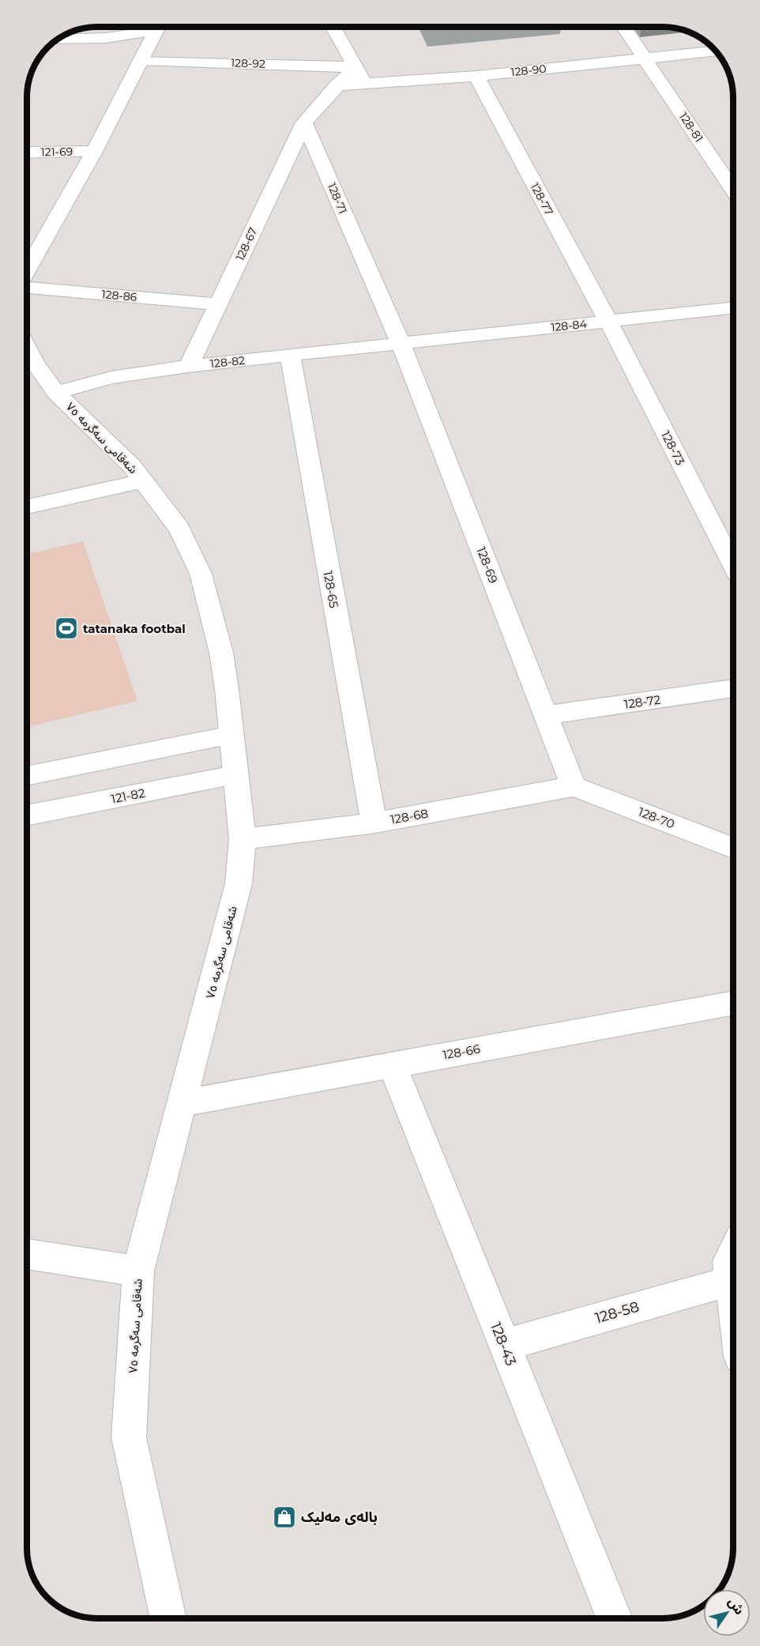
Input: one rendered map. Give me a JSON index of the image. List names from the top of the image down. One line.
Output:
{"streets":{"street":["128-92","128-90","128-81","121-69","128-71","128-77","128-67","128-86","128-84","128-82","شەقامی سەگرمە ٧٥","128-73","128-69","128-65","128-72","121-82","128-68","128-70","128-66","128-58","128-43"]},"crossings":[["128-90","128-81"],["128-90","128-77"],["128-71","128-67"],["128-71","128-84"],["128-71","128-82"],["128-71","128-69"],["128-77","128-84"],["128-77","128-73"],["128-67","128-86"],["128-67","128-82"],["128-84","128-82"],["128-84","128-73"],["128-84","128-69"],["128-82","شەقامی سەگرمە ٧٥"],["128-82","128-69"],["128-82","128-65"],["شەقامی سەگرمە ٧٥","121-82"],["شەقامی سەگرمە ٧٥","128-68"],["شەقامی سەگرمە ٧٥","128-66"],["128-69","128-72"],["128-69","128-68"],["128-69","128-70"],["128-65","128-68"],["128-68","128-70"],["128-66","128-43"],["128-58","128-43"]],"places":{"sports":["tatanaka footbal"],"shop":["بالەی مەلیک"]},"north":"top right"}
